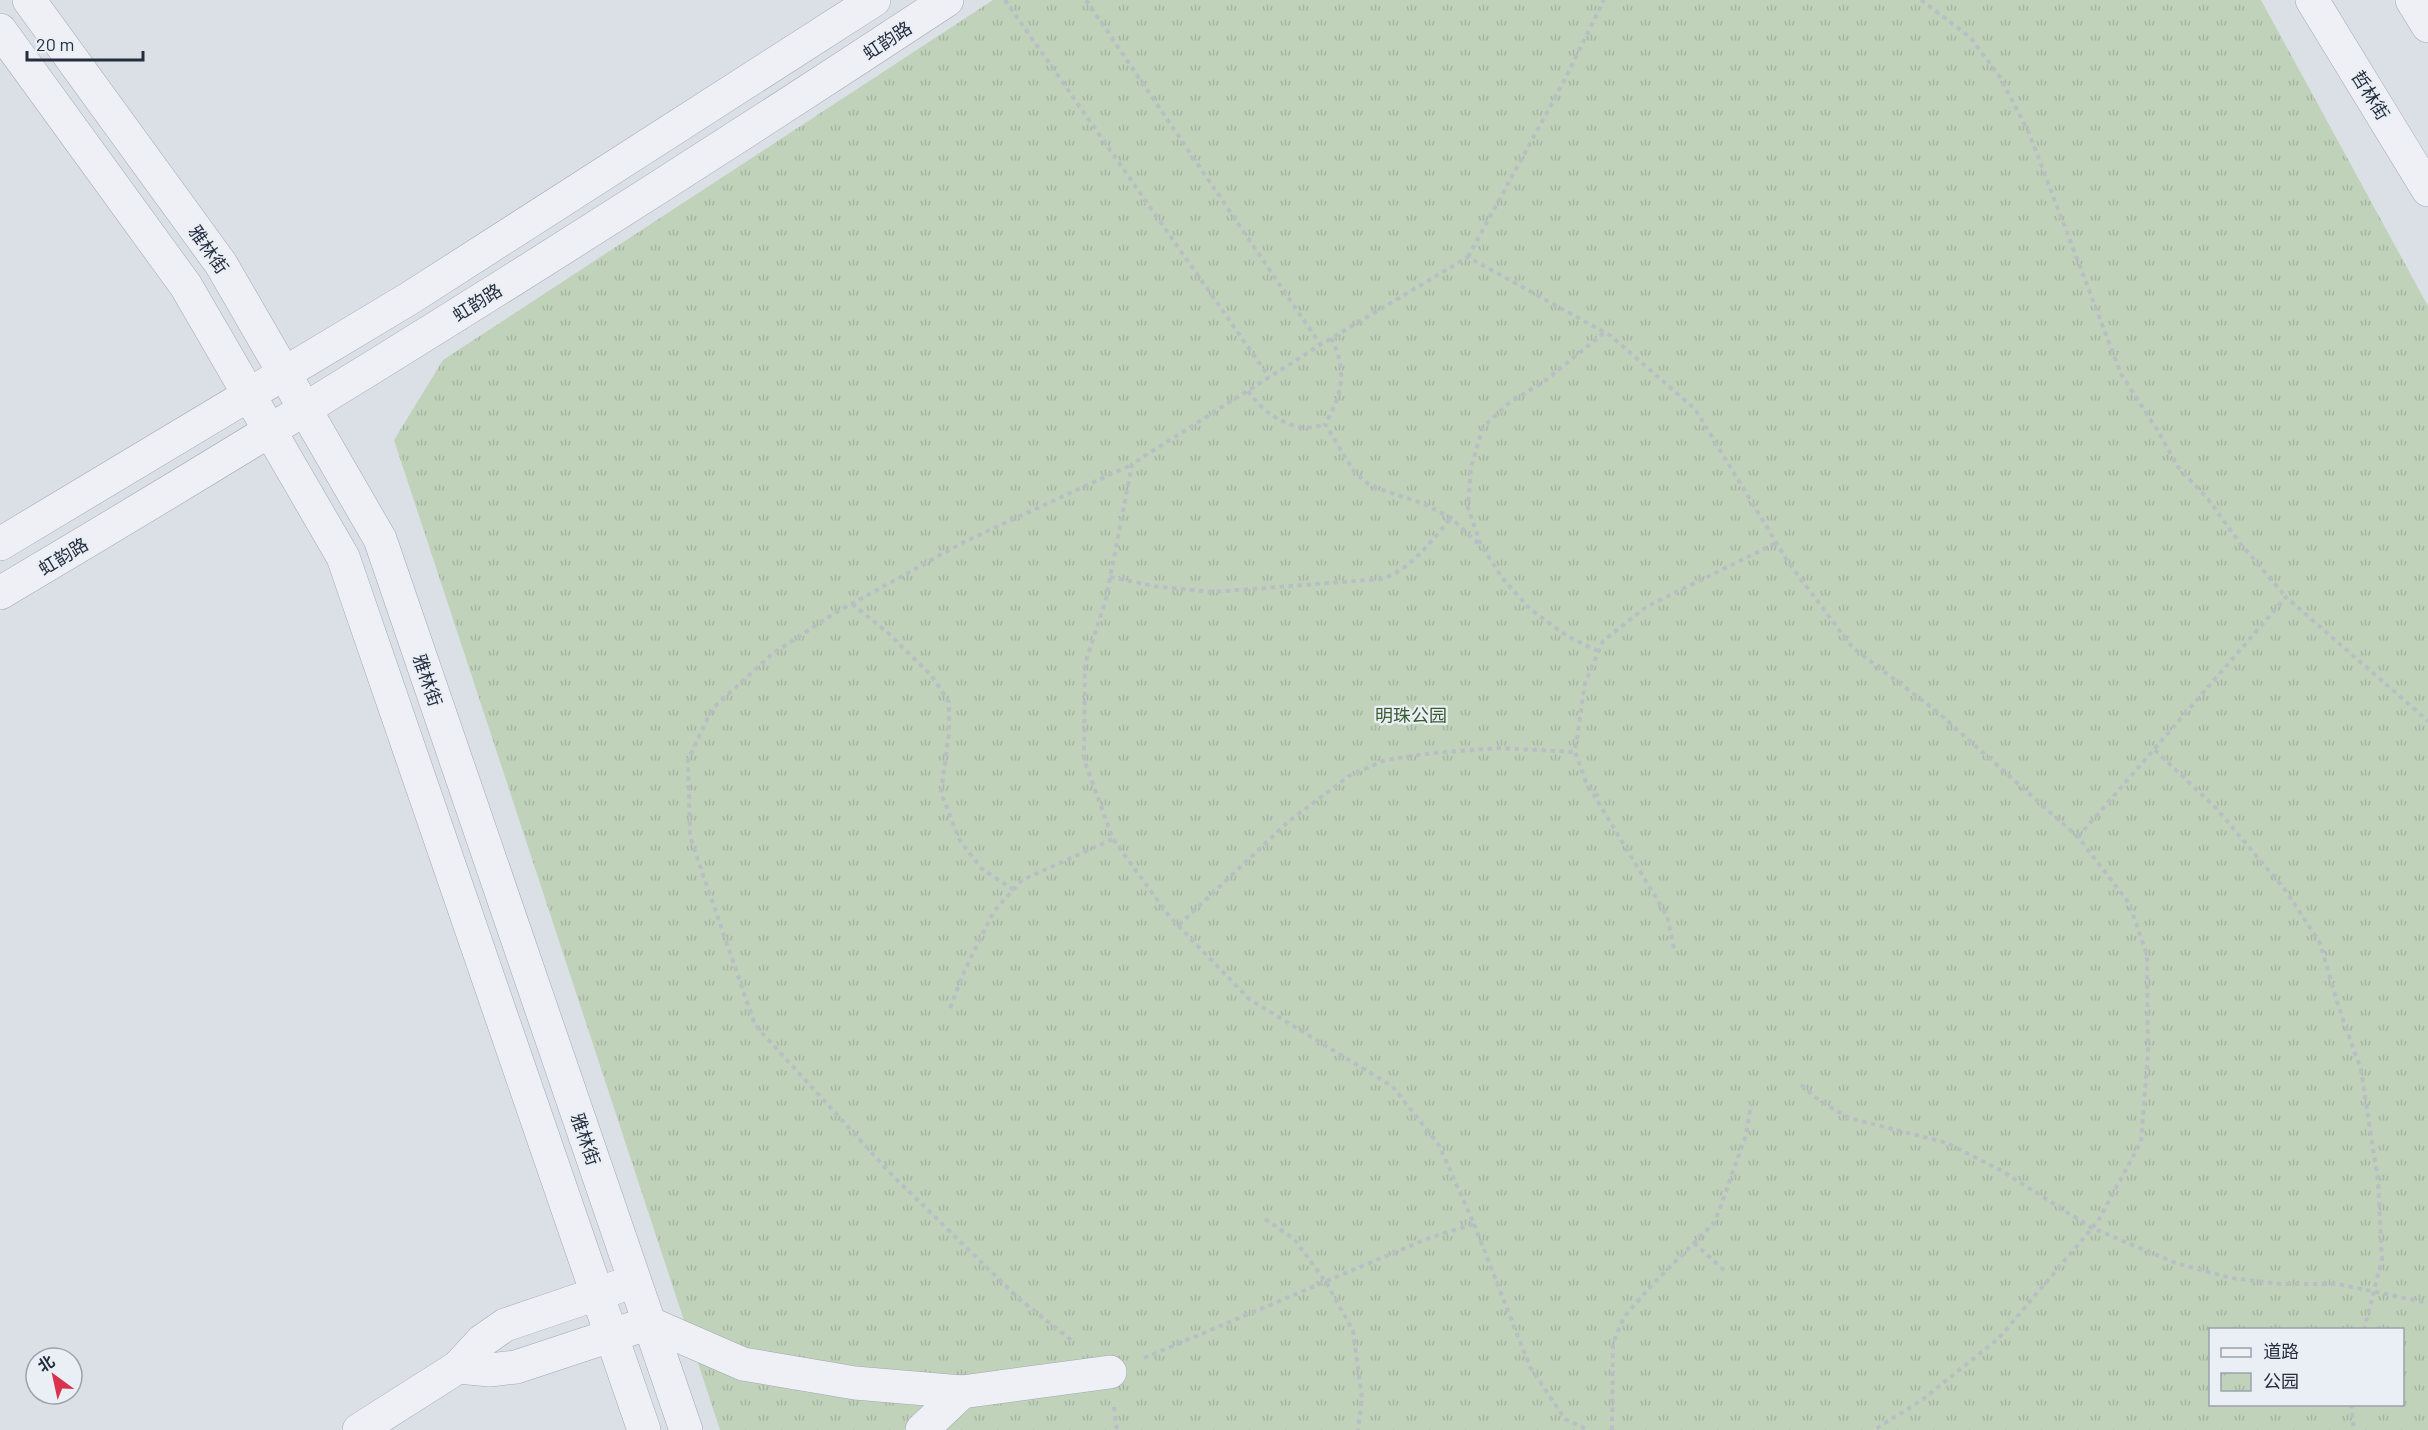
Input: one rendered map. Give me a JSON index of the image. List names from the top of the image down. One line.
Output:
{"streets":{"street":["虹韵路","哲林街","雅林街"]},"crossings":[["虹韵路","雅林街"]],"parks":["明珠公园"],"legend":["道路","公园"],"scale_bar":"20 m","north":"top left"}
